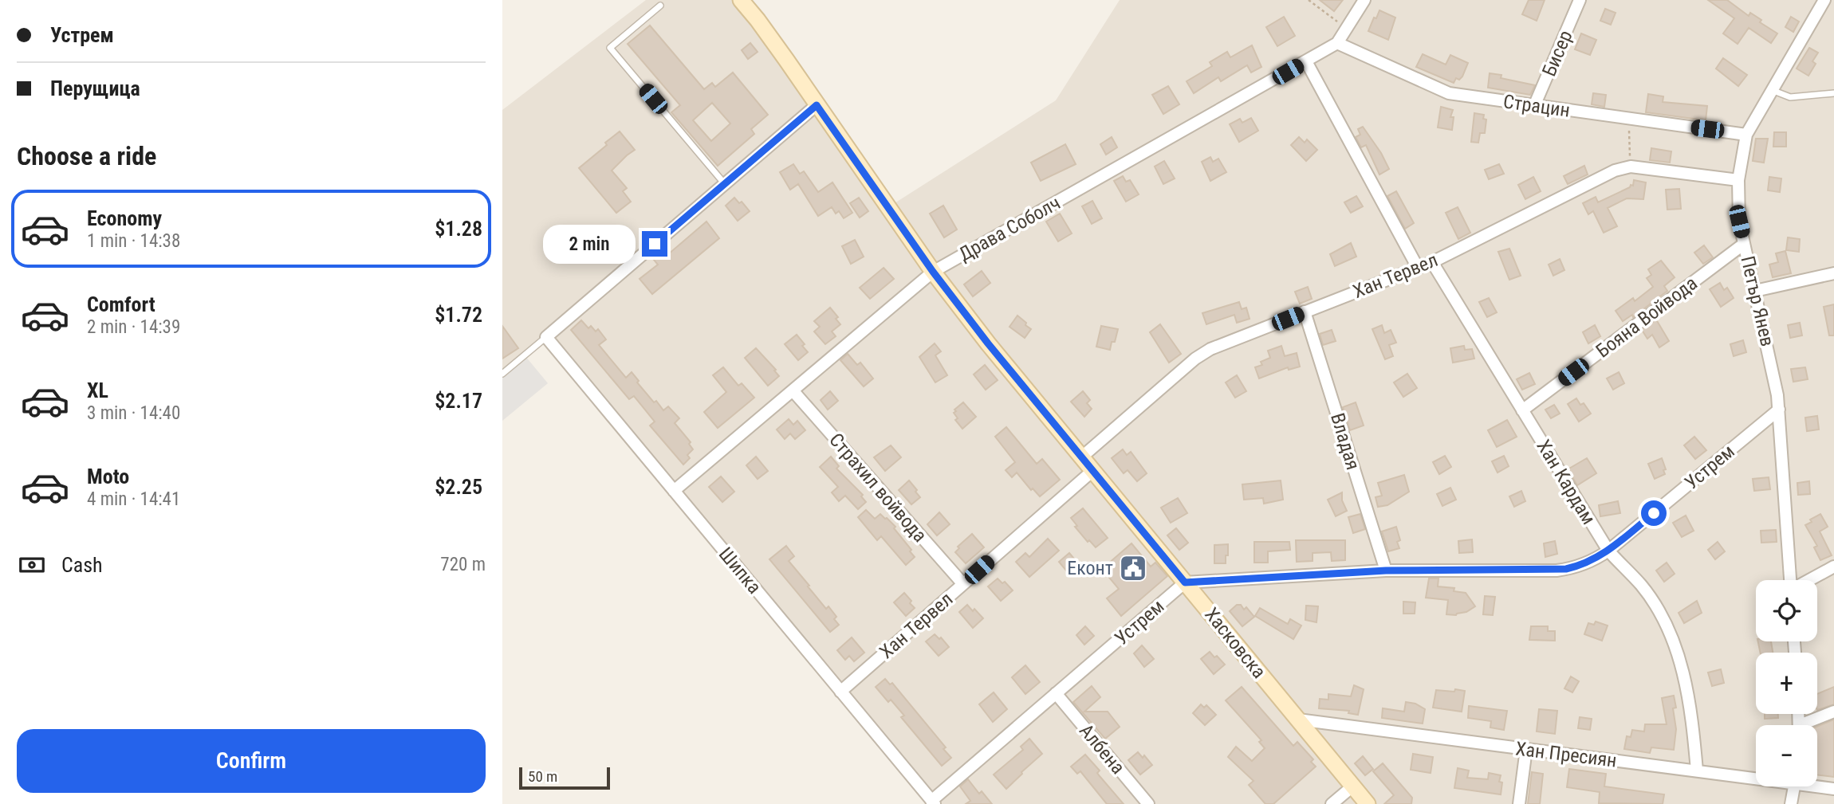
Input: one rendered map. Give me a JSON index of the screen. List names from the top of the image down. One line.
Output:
{"streets":{"street":["Бисер","Страцин","Драва Соболч","Хан Тервел","Петър Янев","Бояна Войвода","Владая","Устрем","Хан Кардам","Страхил войвода","Шипка","Хасковска","Албена","Хан Пресиян"]},"crossings":[["Бисер","Страцин"],["Страцин","Драва Соболч"],["Страцин","Петър Янев"],["Драва Соболч","Страхил войвода"],["Драва Соболч","Шипка"],["Драва Соболч","Хасковска"],["Хан Тервел","Петър Янев"],["Хан Тервел","Владая"],["Хан Тервел","Хан Кардам"],["Хан Тервел","Страхил войвода"],["Хан Тервел","Шипка"],["Хан Тервел","Хасковска"],["Петър Янев","Бояна Войвода"],["Петър Янев","Устрем"],["Бояна Войвода","Хан Кардам"],["Владая","Устрем"],["Устрем","Хан Кардам"],["Устрем","Шипка"],["Устрем","Хасковска"],["Устрем","Албена"],["Хан Кардам","Хан Пресиян"],["Хасковска","Хан Пресиян"]],"places":{"public building":["Еконт"]},"scale_bar":"50 m","page":{"banner":["Устрем","Перущица"],"heading":"Choose a ride","list":[{"name":"Economy","note":"1 min · 14:38","value":"$1.28"},{"name":"Comfort","note":"2 min · 14:39","value":"$1.72"},{"name":"XL","note":"3 min · 14:40","value":"$2.17"},{"name":"Moto","note":"4 min · 14:41","value":"$2.25"}],"bubble":"2 min","pay":["Cash","720 m"],"map_buttons":["+","−"],"buttons":"Confirm","scale":"50 m"}}
